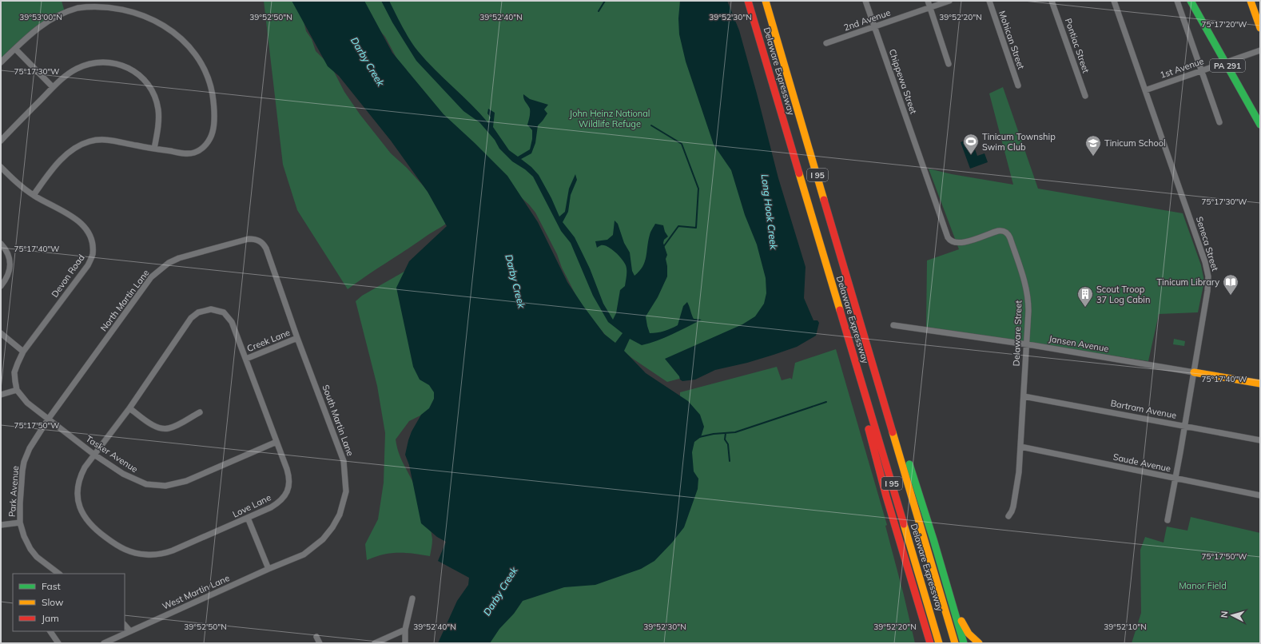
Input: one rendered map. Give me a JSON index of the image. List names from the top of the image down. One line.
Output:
{"streets":{"main road":["PA 291","Delaware Expressway","I 95","Jansen Avenue"],"street":["2nd Avenue","Mohican Street","Pontiac Street","1st Avenue","Chippewa Street","Seneca Street","Devon Road","North Martin Lane","Delaware Street","Creek Lane","Bartram Avenue","South Martin Lane","Tasker Avenue","Saude Avenue","Park Avenue","Love Lane","West Martin Lane"]},"crossings":[["2nd Avenue","Chippewa Street"],["PA 291","1st Avenue"],["1st Avenue","Seneca Street"],["Chippewa Street","Delaware Street"],["Seneca Street","Jansen Avenue"],["Seneca Street","Bartram Avenue"],["Seneca Street","Saude Avenue"],["North Martin Lane","Creek Lane"],["North Martin Lane","South Martin Lane"],["North Martin Lane","Tasker Avenue"],["North Martin Lane","Park Avenue"],["Delaware Street","Jansen Avenue"],["Delaware Street","Bartram Avenue"],["Delaware Street","Saude Avenue"],["Creek Lane","South Martin Lane"],["Creek Lane","Love Lane"],["South Martin Lane","West Martin Lane"],["Tasker Avenue","Park Avenue"],["Tasker Avenue","Love Lane"]],"water":["Darby Creek","Long Hook Creek"],"parks":["John Heinz National Wildlife Refuge","Manor Field"],"places":{"sports":["Tinicum Township Swim Club"],"school or university":["Tinicum School"],"library":["Tinicum Library"],"building":["Scout Troop 37 Log Cabin"]},"legend":["Fast","Slow","Jam"],"north":"left","coordinates":["39°53'00\"N","39°52'50\"N","39°52'40\"N","39°52'30\"N","39°52'20\"N","75°17'20\"W","75°17'30\"W","75°17'40\"W","75°17'50\"W","39°52'10\"N"]}
